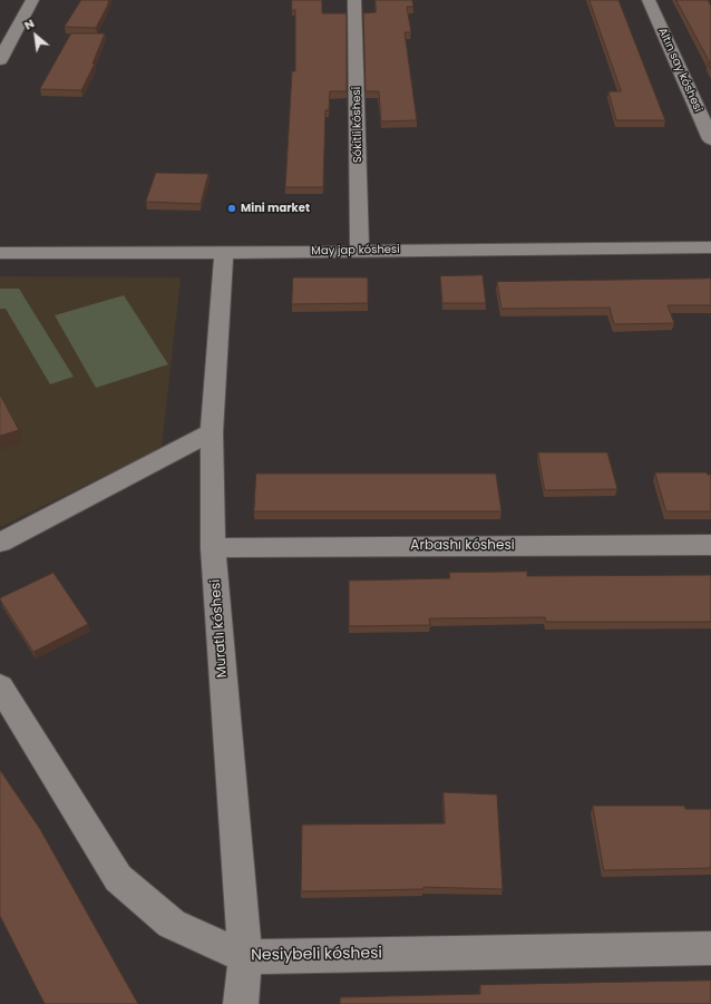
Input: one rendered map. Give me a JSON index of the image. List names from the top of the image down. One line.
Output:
{"streets":{"street":["Altın say kóshesi","Sókitli kóshesi","May jap kóshesi","Arbashı kóshesi","Muratlı kóshesi","Nesiybeli kóshesi"]},"crossings":[["Sókitli kóshesi","May jap kóshesi"],["May jap kóshesi","Muratlı kóshesi"],["Arbashı kóshesi","Muratlı kóshesi"],["Muratlı kóshesi","Nesiybeli kóshesi"]],"places":["Mini market"],"north":"top left"}
